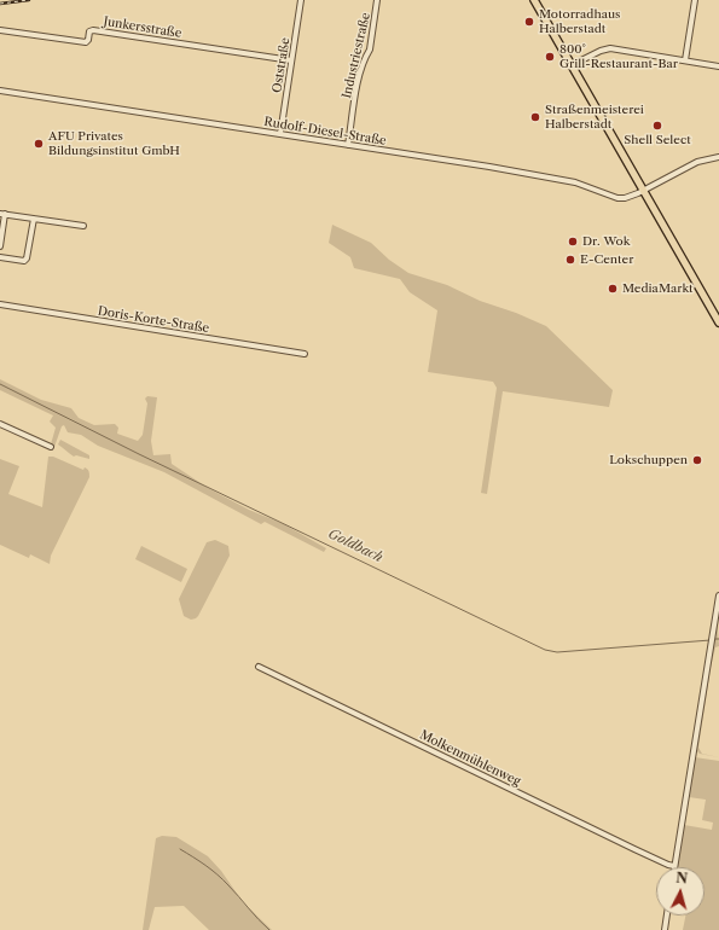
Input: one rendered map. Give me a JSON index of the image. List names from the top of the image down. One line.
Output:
{"streets":{"street":["Junkersstraße","Industriestraße","Oststraße","Rudolf-Diesel-Straße","Doris-Korte-Straße","Molkenmühlenweg"]},"crossings":[["Junkersstraße","Oststraße"],["Industriestraße","Rudolf-Diesel-Straße"],["Oststraße","Rudolf-Diesel-Straße"]],"water":["Goldbach"],"places":["Motorradhaus Halberstadt","800° Grill-Restaurant-Bar","Straßenmeisterei Halberstadt","Shell Select","AFU Privates Bildungsinstitut GmbH","Dr. Wok","E-Center","MediaMarkt","Lokschuppen"],"north":"top"}
